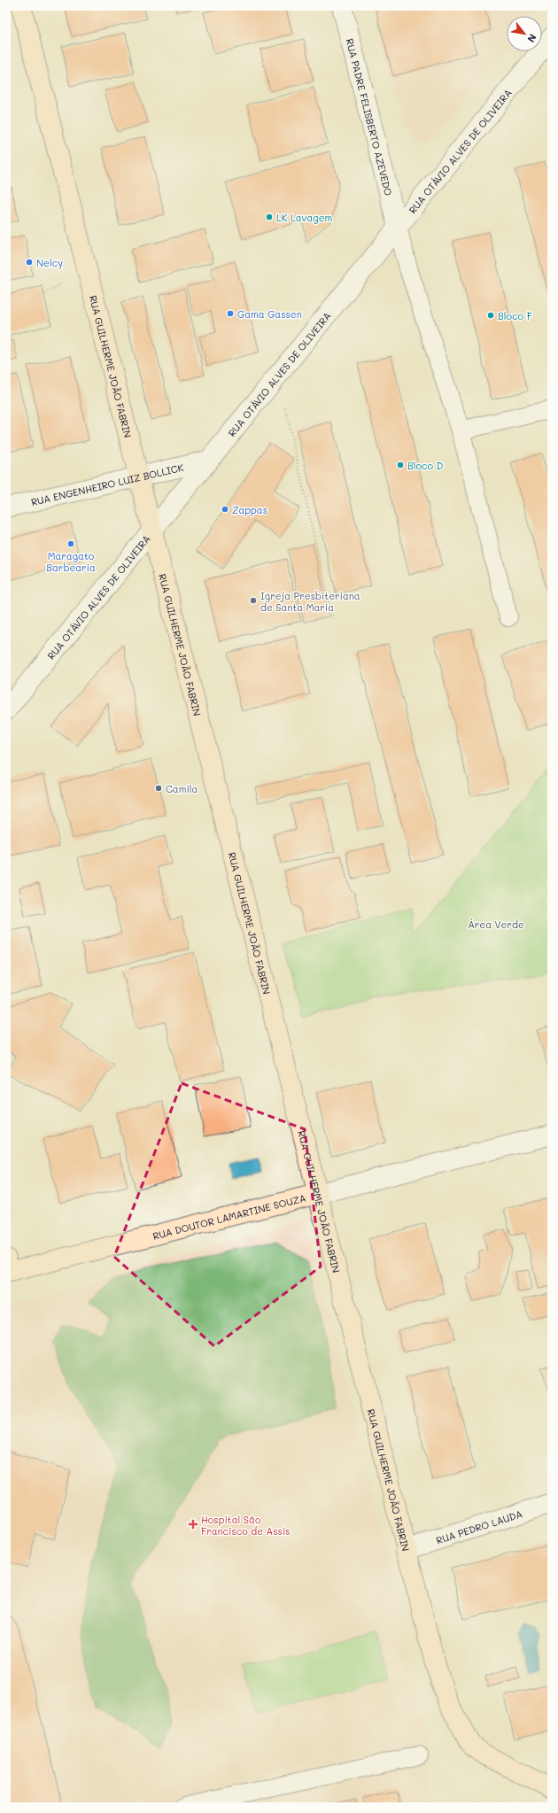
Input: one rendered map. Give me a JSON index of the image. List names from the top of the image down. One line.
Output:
{"streets":{"street":["RUA PADRE FELISBERTO AZEVEDO","RUA OTÁVIO ALVES DE OLIVEIRA","RUA GUILHERME JOÃO FABRIN","RUA ENGENHEIRO LUIZ BOLLICK","RUA DOUTOR LAMARTINE SOUZA","RUA PEDRO LAUDA"]},"crossings":[["RUA PADRE FELISBERTO AZEVEDO","RUA OTÁVIO ALVES DE OLIVEIRA"],["RUA OTÁVIO ALVES DE OLIVEIRA","RUA GUILHERME JOÃO FABRIN"],["RUA OTÁVIO ALVES DE OLIVEIRA","RUA ENGENHEIRO LUIZ BOLLICK"],["RUA GUILHERME JOÃO FABRIN","RUA ENGENHEIRO LUIZ BOLLICK"],["RUA GUILHERME JOÃO FABRIN","RUA DOUTOR LAMARTINE SOUZA"],["RUA GUILHERME JOÃO FABRIN","RUA PEDRO LAUDA"]],"parks":["Área Verde"],"places":{"other":["LK Lavagem","Nelcy","Gama Gassen","Bloco F","Bloco D","Zappas","Maragato Barbearia","Igreja Presbiteriana de Santa Maria","Camila"],"health":["Hospital São Francisco de Assis"]},"north":"bottom right"}
